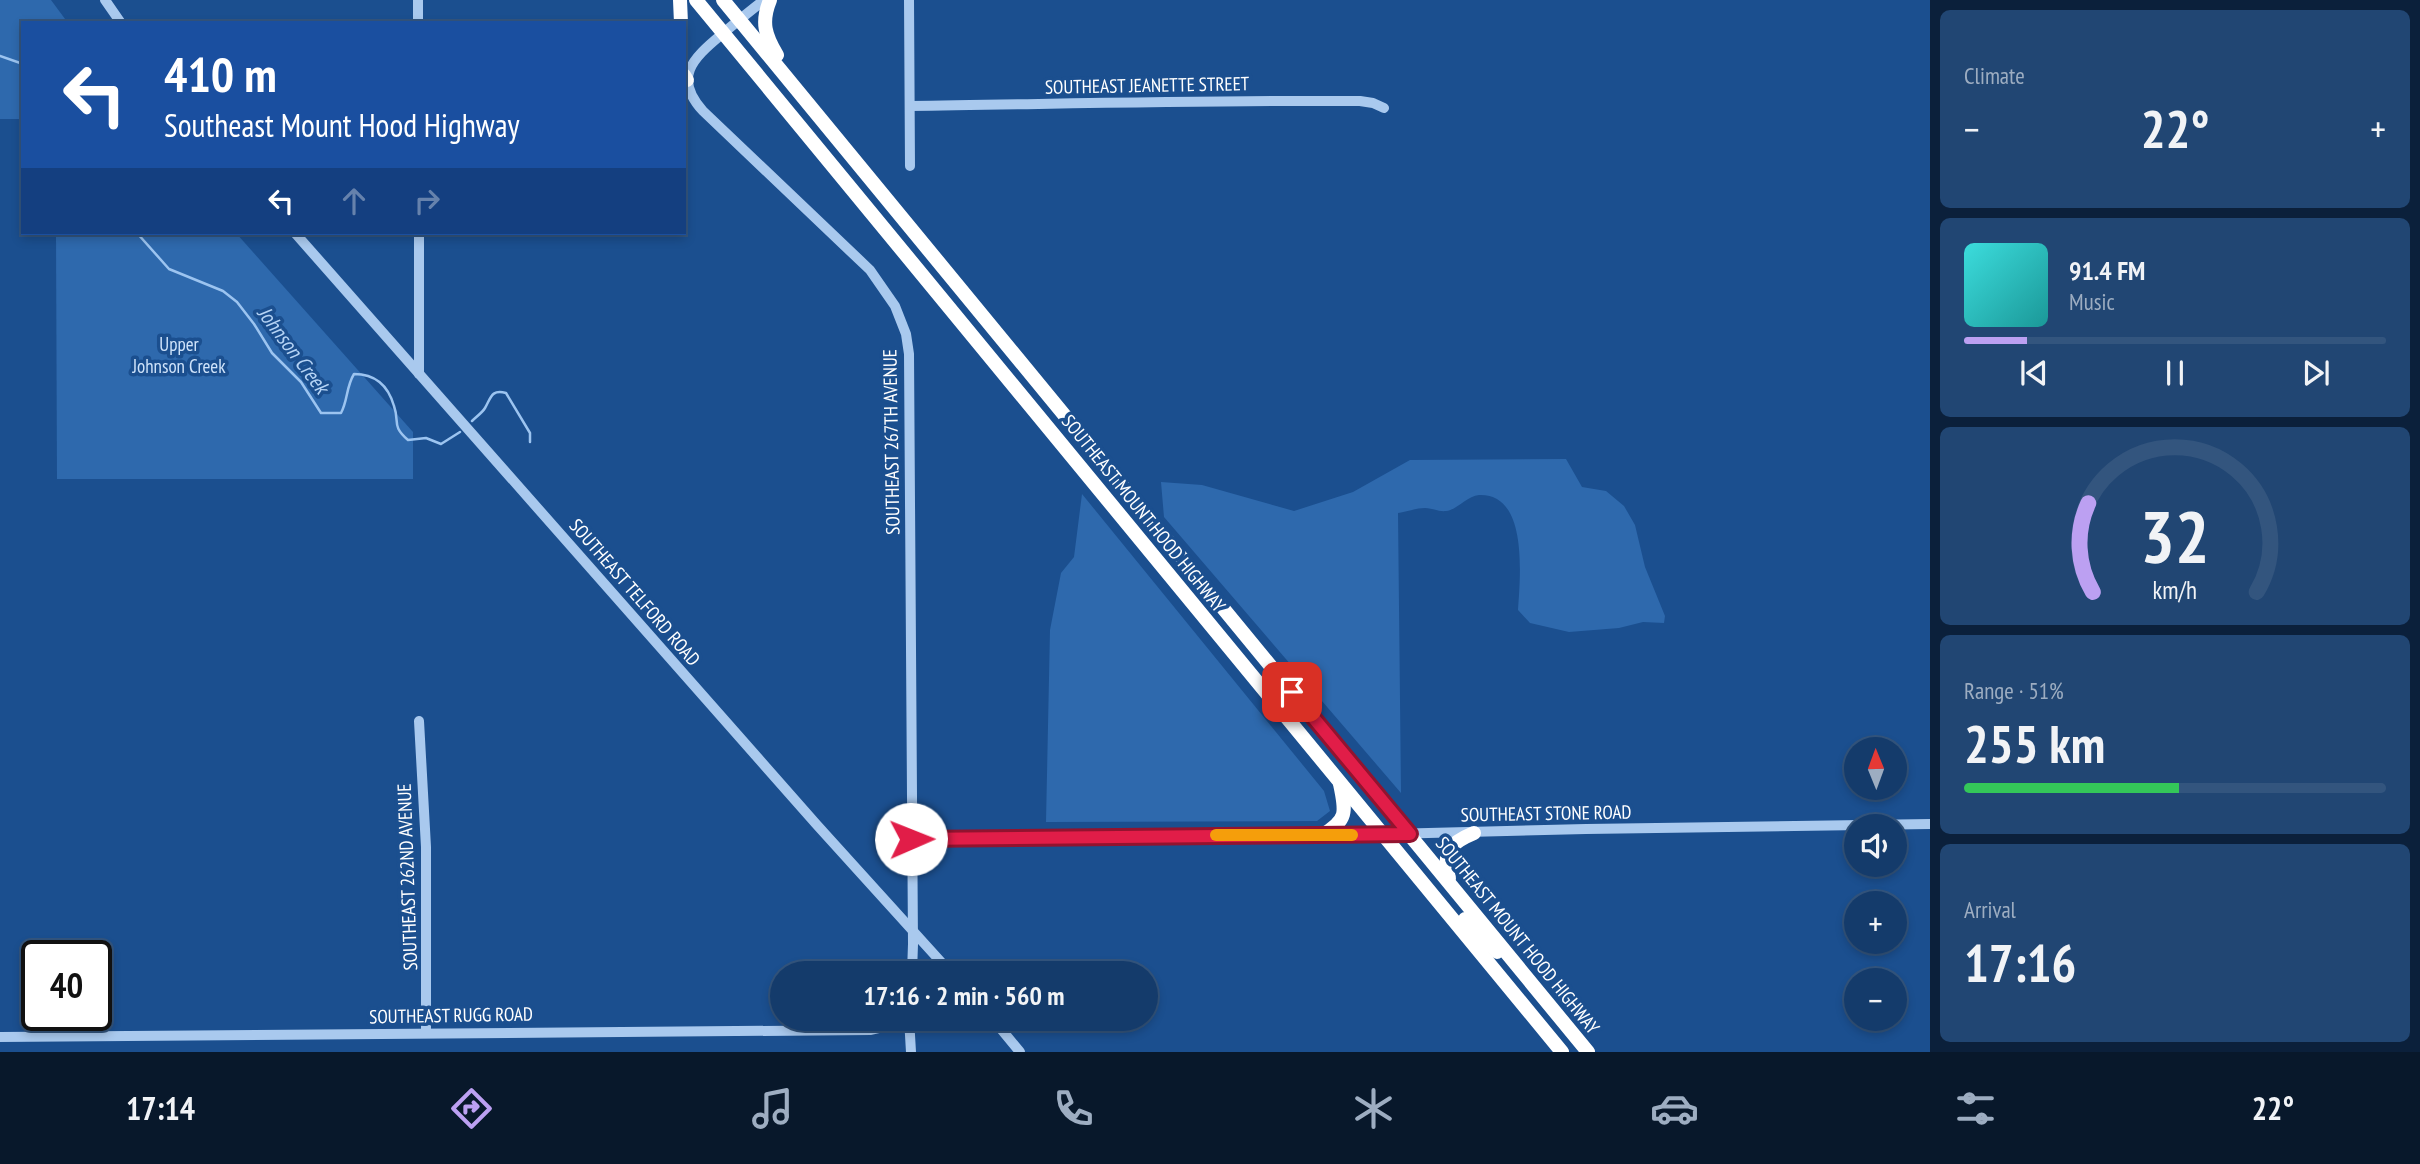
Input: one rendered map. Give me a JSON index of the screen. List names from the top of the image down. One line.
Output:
{"streets":{"highway":["SOUTHEAST MOUNT HOOD HIGHWAY"],"street":["SOUTHEAST JEANETTE STREET","SOUTHEAST 267TH AVENUE","SOUTHEAST TELFORD ROAD","SOUTHEAST STONE ROAD","SOUTHEAST 262ND AVENUE","SOUTHEAST RUGG ROAD"]},"crossings":[["SOUTHEAST 267TH AVENUE","SOUTHEAST MOUNT HOOD HIGHWAY"],["SOUTHEAST 267TH AVENUE","SOUTHEAST TELFORD ROAD"],["SOUTHEAST 267TH AVENUE","SOUTHEAST STONE ROAD"],["SOUTHEAST MOUNT HOOD HIGHWAY","SOUTHEAST STONE ROAD"],["SOUTHEAST 262ND AVENUE","SOUTHEAST RUGG ROAD"]],"water":["Johnson Creek"],"parks":["Upper Johnson Creek"],"north":"top","page":{"tile":["Climate",["Range · 51%","255 km"],["Arrival","17:16"]],"turn":["410 m","Southeast Mount Hood Highway"],"heat":["−","22°","+"],"song":["91.4 FM","Music"],"map_buttons":["+","−"],"limit":"40","trip":"17:16 · 2 min · 560 m","tabs":["17:14","22°"],"gauge":["32","km/h"]}}
